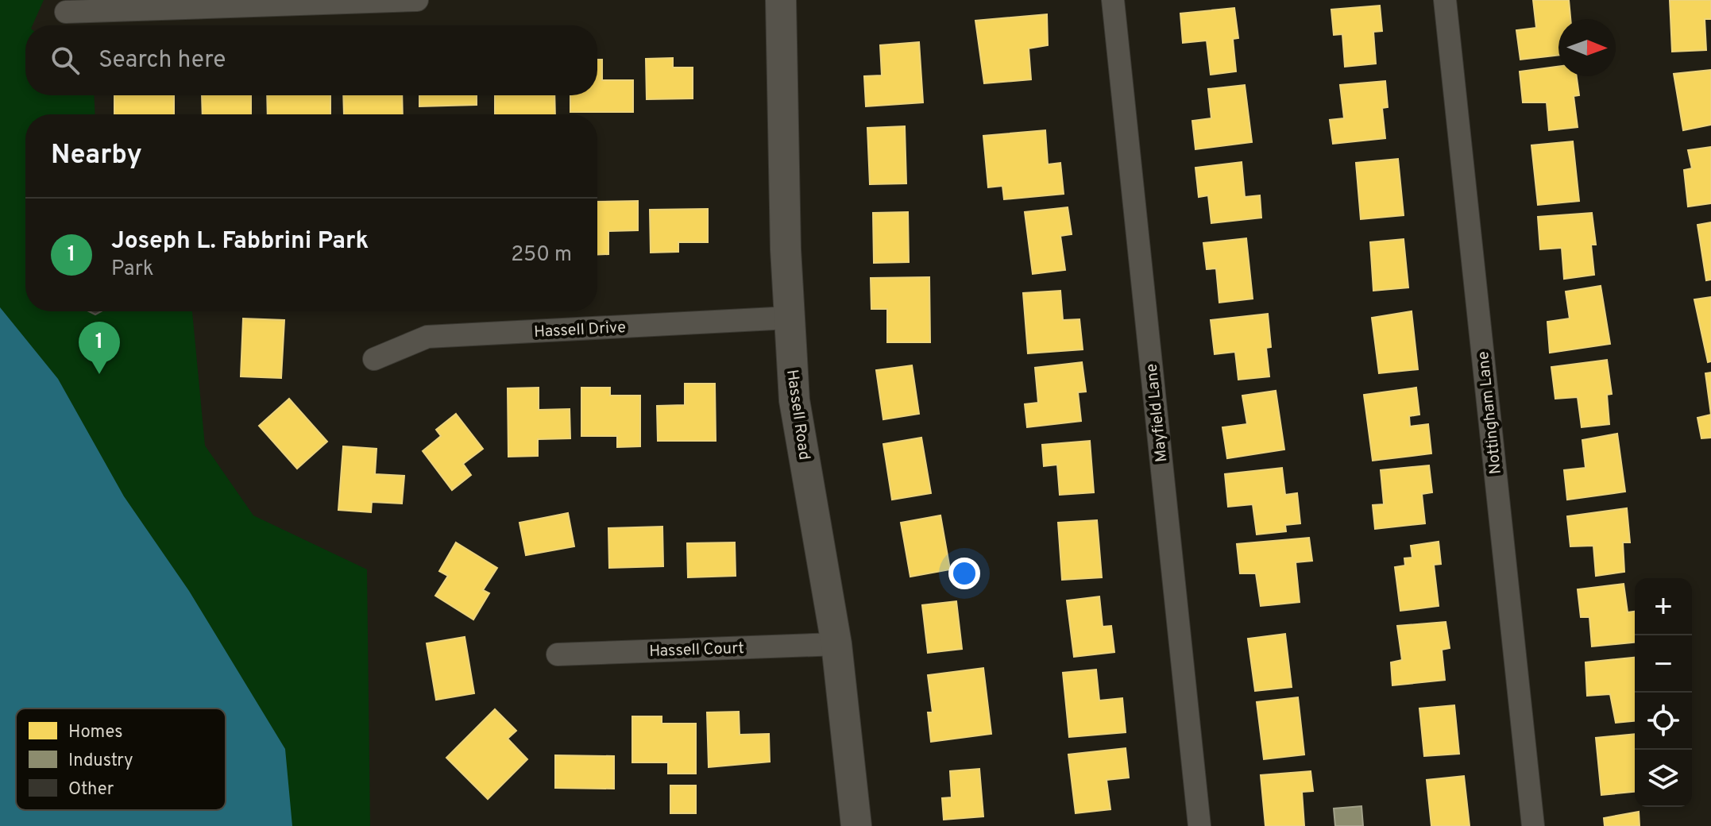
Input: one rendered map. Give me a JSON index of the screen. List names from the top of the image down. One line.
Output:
{"streets":{"street":["Hassell Drive","Mayfield Lane","Nottingham Lane","Hassell Road","Hassell Court"]},"crossings":[["Hassell Drive","Hassell Road"],["Hassell Road","Hassell Court"]],"legend":["Homes","Industry","Other"],"north":"right","page":{"search":"Search here","heading":"Nearby","list":[{"mark":"1","name":"Joseph L. Fabbrini Park","note":"Park","value":"250 m"}],"pins":"1","map_buttons":["+","−"]}}
